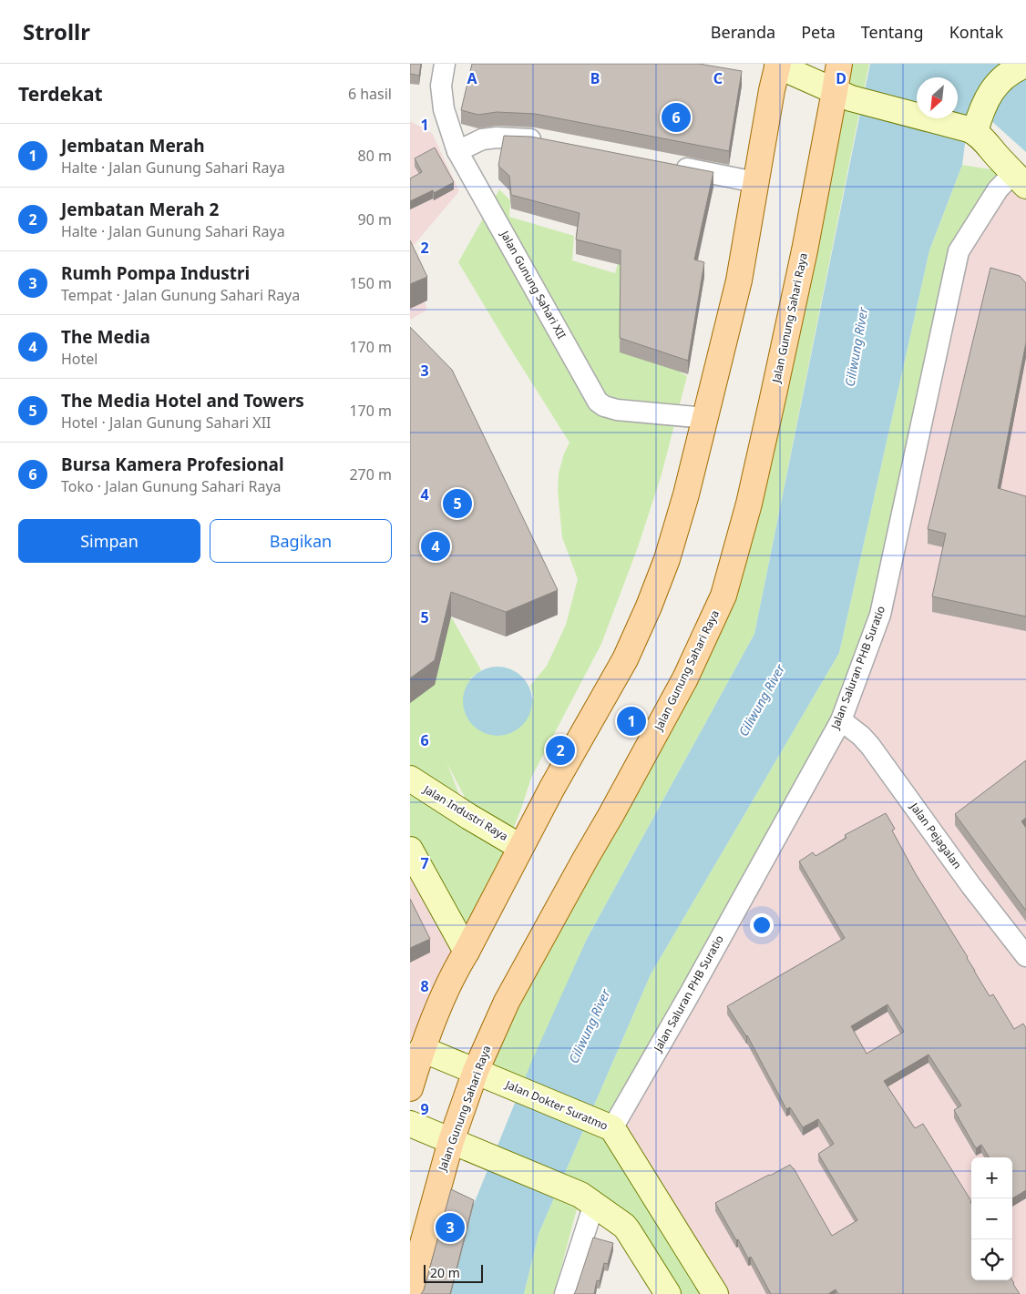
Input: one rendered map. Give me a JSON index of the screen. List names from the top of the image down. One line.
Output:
{"streets":{"main road":["Jalan Gunung Sahari Raya","Jalan Industri Raya","Jalan Dokter Suratmo"],"street":["Jalan Gunung Sahari XII","Jalan Saluran PHB Suratio","Jalan Pejagalan"]},"crossings":[["Jalan Gunung Sahari Raya","Jalan Dokter Suratmo"],["Jalan Saluran PHB Suratio","Jalan Pejagalan"],["Jalan Saluran PHB Suratio","Jalan Dokter Suratmo"]],"water":["Ciliwung River"],"scale_bar":"20 m","north":"bottom left","page":{"header":"Strollr","nav":["Beranda","Peta","Tentang","Kontak"],"heading":["Terdekat","6 hasil"],"pins":["6","5","4","1","2","3"],"list":[{"mark":"1","name":"Jembatan Merah","note":"Halte · Jalan Gunung Sahari Raya","value":"80 m"},{"mark":"2","name":"Jembatan Merah 2","note":"Halte · Jalan Gunung Sahari Raya","value":"90 m"},{"mark":"3","name":"Rumh Pompa Industri","note":"Tempat · Jalan Gunung Sahari Raya","value":"150 m"},{"mark":"4","name":"The Media","note":"Hotel","value":"170 m"},{"mark":"5","name":"The Media Hotel and Towers","note":"Hotel · Jalan Gunung Sahari XII","value":"170 m"},{"mark":"6","name":"Bursa Kamera Profesional","note":"Toko · Jalan Gunung Sahari Raya","value":"270 m"}],"buttons":["Simpan","Bagikan"],"map_buttons":["+","−"],"scale":"20 m"},"grid":{"columns":["A","B","C","D"],"rows":["1","2","3","4","5","6","7","8","9"]}}
